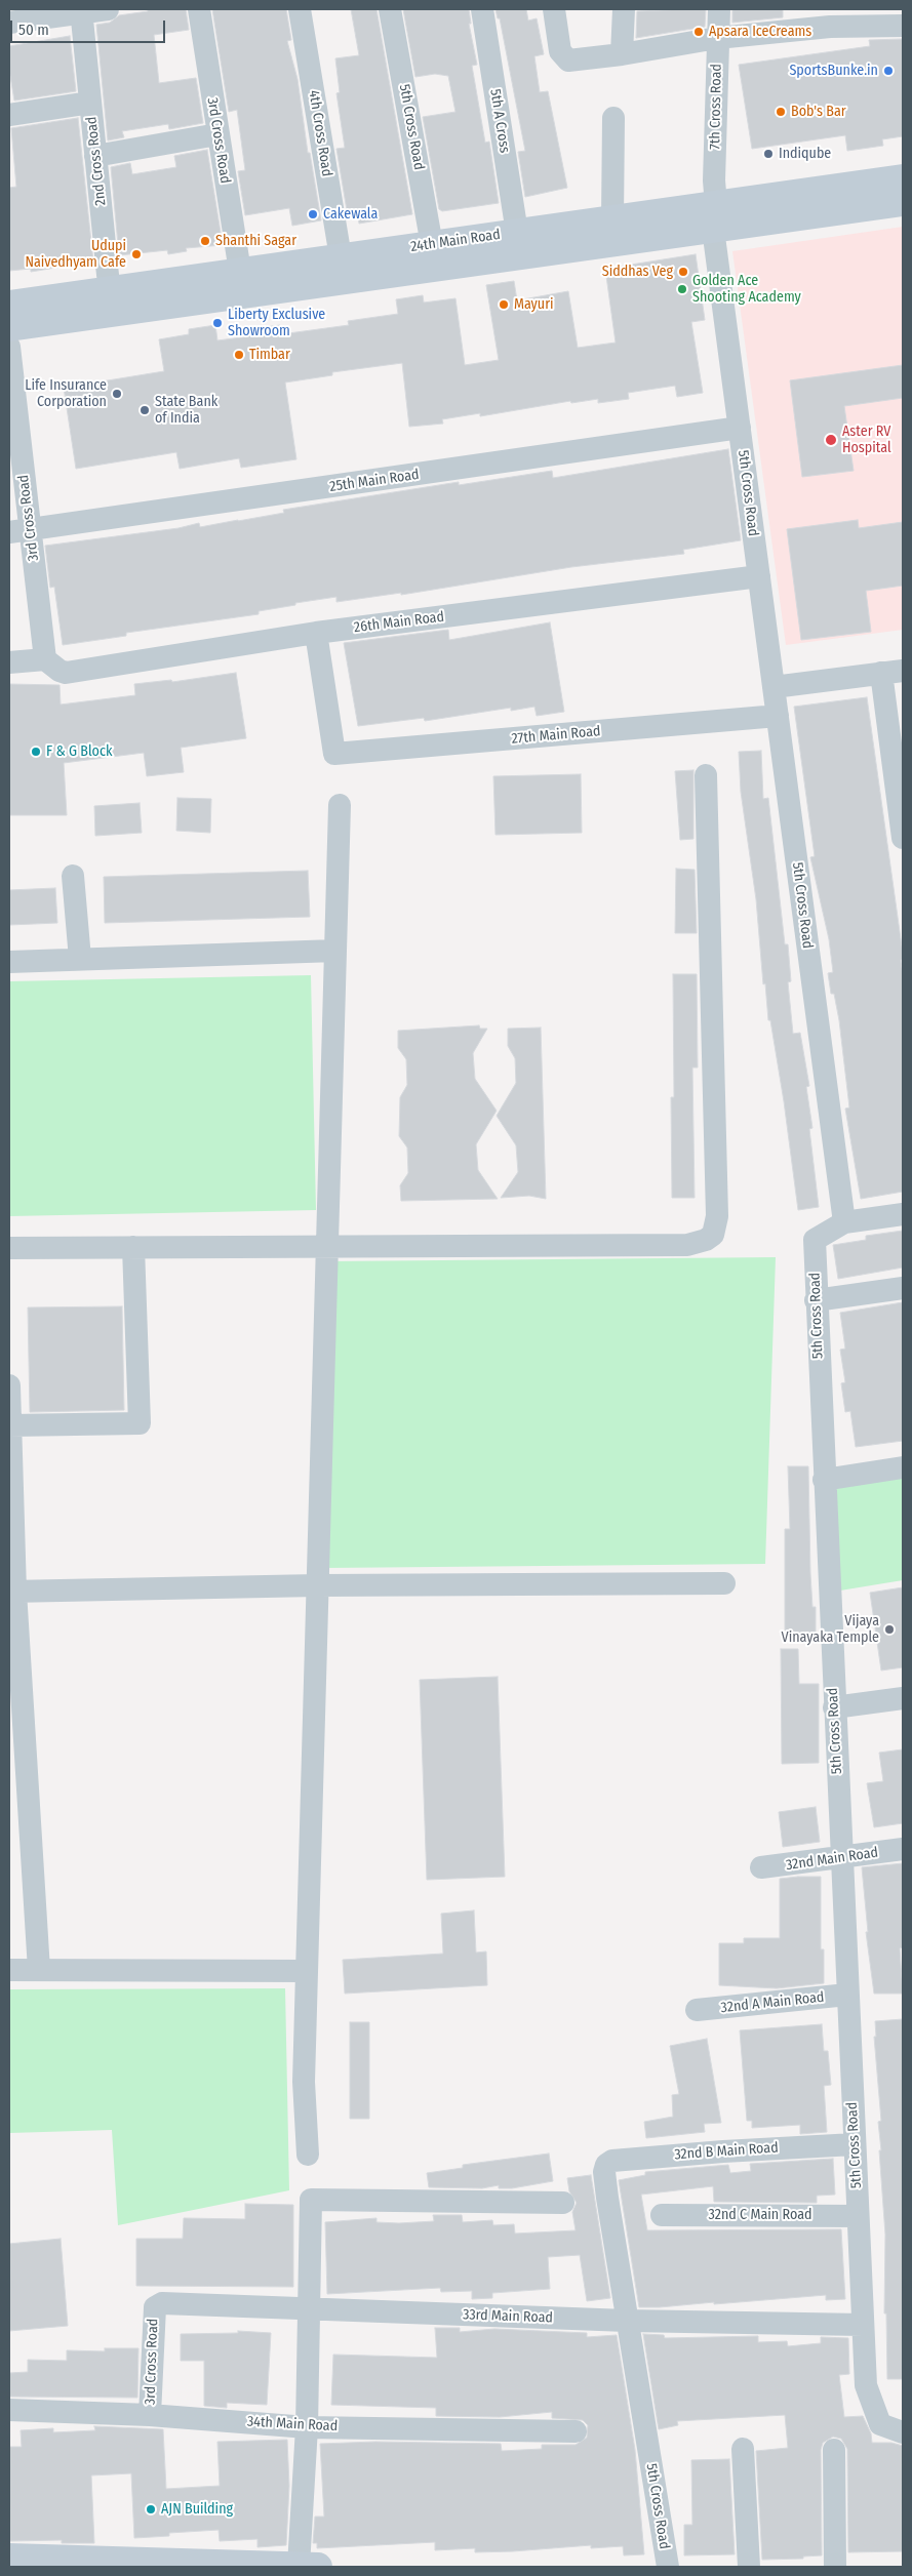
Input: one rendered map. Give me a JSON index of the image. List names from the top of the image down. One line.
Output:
{"streets":{"main road":["24th Main Road"],"street":["7th Cross Road","5th A Cross","5th Cross Road","4th Cross Road","3rd Cross Road","2nd Cross Road","25th Main Road","26th Main Road","27th Main Road","32nd Main Road","32nd A Main Road","32nd B Main Road","32nd C Main Road","33rd Main Road","34th Main Road"]},"crossings":[["7th Cross Road","5th Cross Road"],["7th Cross Road","24th Main Road"],["5th A Cross","24th Main Road"],["5th Cross Road","24th Main Road"],["5th Cross Road","25th Main Road"],["5th Cross Road","26th Main Road"],["5th Cross Road","27th Main Road"],["5th Cross Road","32nd Main Road"],["5th Cross Road","32nd A Main Road"],["5th Cross Road","32nd B Main Road"],["5th Cross Road","32nd C Main Road"],["5th Cross Road","33rd Main Road"],["4th Cross Road","24th Main Road"],["3rd Cross Road","24th Main Road"],["3rd Cross Road","25th Main Road"],["3rd Cross Road","26th Main Road"],["3rd Cross Road","33rd Main Road"],["3rd Cross Road","34th Main Road"],["2nd Cross Road","24th Main Road"],["26th Main Road","27th Main Road"]],"places":["Apsara IceCreams","SportsBunke.in","Bob's Bar","Indiqube","Cakewala","Shanthi Sagar","Udupi Naivedhyam Cafe","Siddhas Veg","Golden Ace Shooting Academy","Mayuri","Liberty Exclusive Showroom","Timbar","Life Insurance Corporation","State Bank of India","Aster RV Hospital","F & G Block","Vijaya Vinayaka Temple","AJN Building"],"scale_bar":"50 m"}
